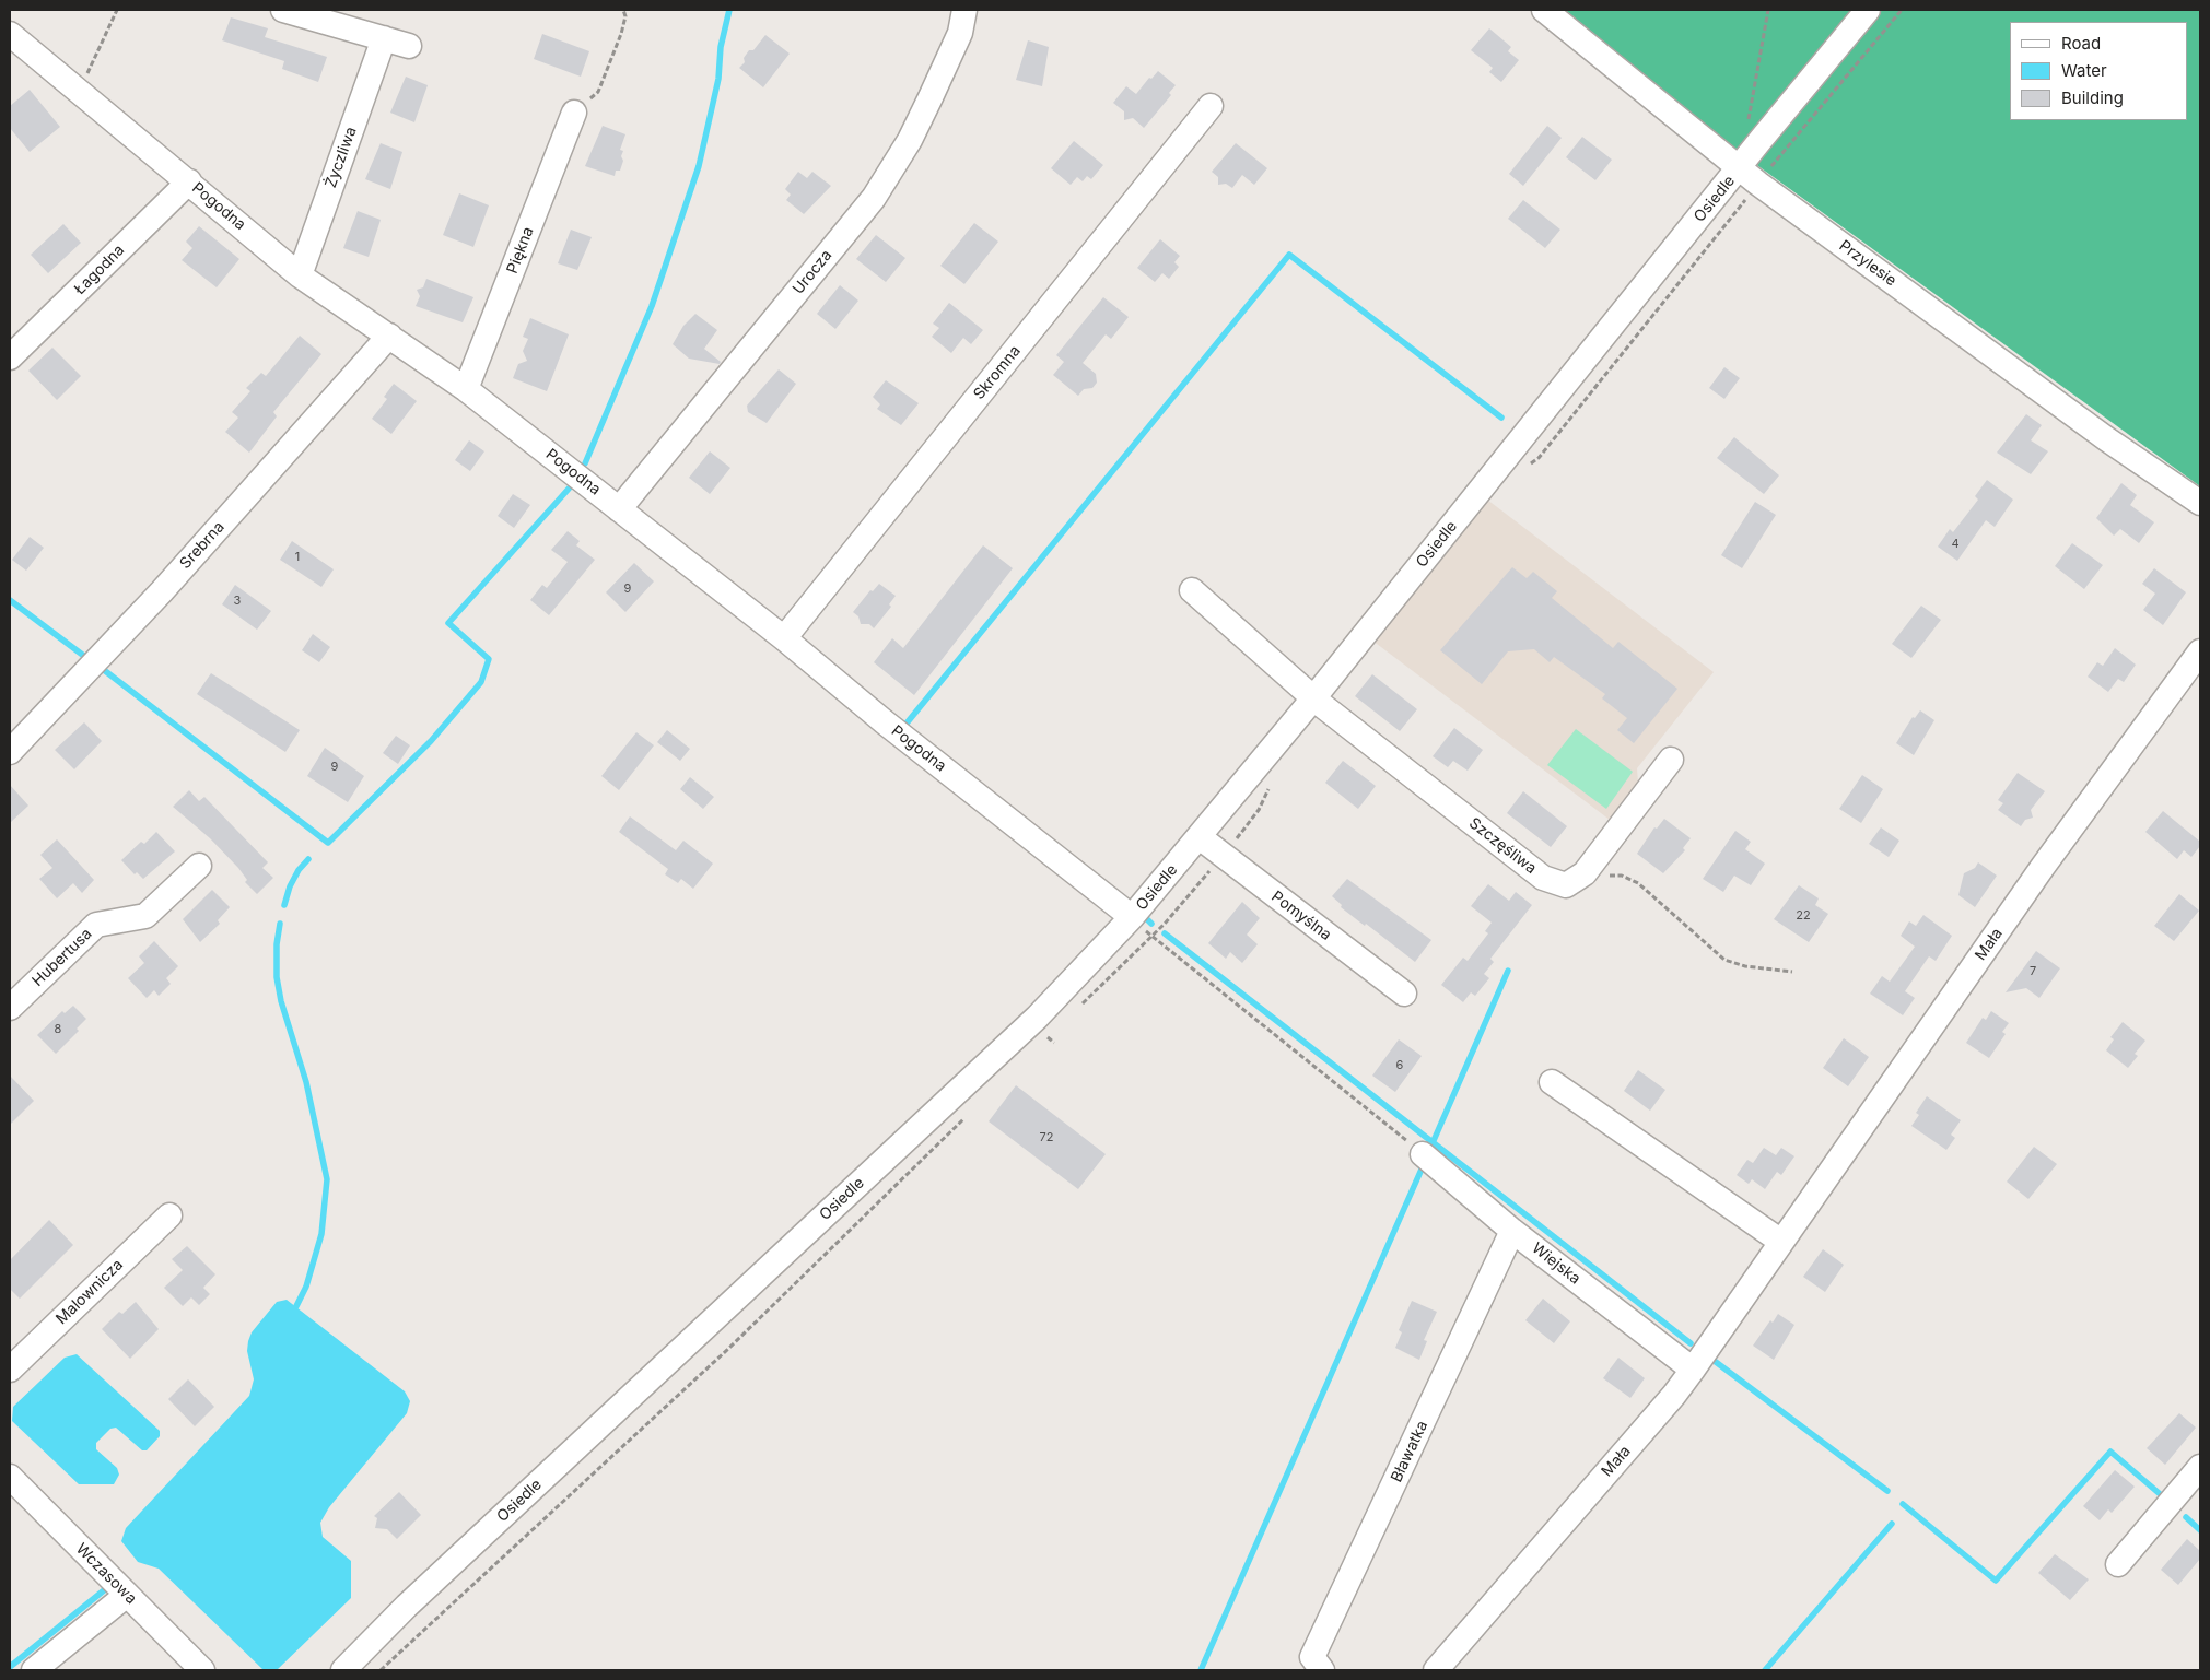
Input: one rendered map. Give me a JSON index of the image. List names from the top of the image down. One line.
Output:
{"streets":{"street":["Życzliwa","Osiedle","Pogodna","Piękna","Przylesie","Łagodna","Urocza","Skromna","Srebrna","Szczęśliwa","Pomyślna","Mała","Hubertusa","Wiejska","Malownicza","Bławatka","Wczasowa"]},"crossings":[["Życzliwa","Pogodna"],["Osiedle","Pogodna"],["Osiedle","Przylesie"],["Osiedle","Szczęśliwa"],["Osiedle","Pomyślna"],["Pogodna","Piękna"],["Pogodna","Łagodna"],["Pogodna","Urocza"],["Pogodna","Skromna"],["Pogodna","Srebrna"],["Mała","Wiejska"],["Wiejska","Bławatka"]],"house_numbers":["4","1","9","3","9","22","7","8","6","72"],"legend":["Road","Water","Building"]}
